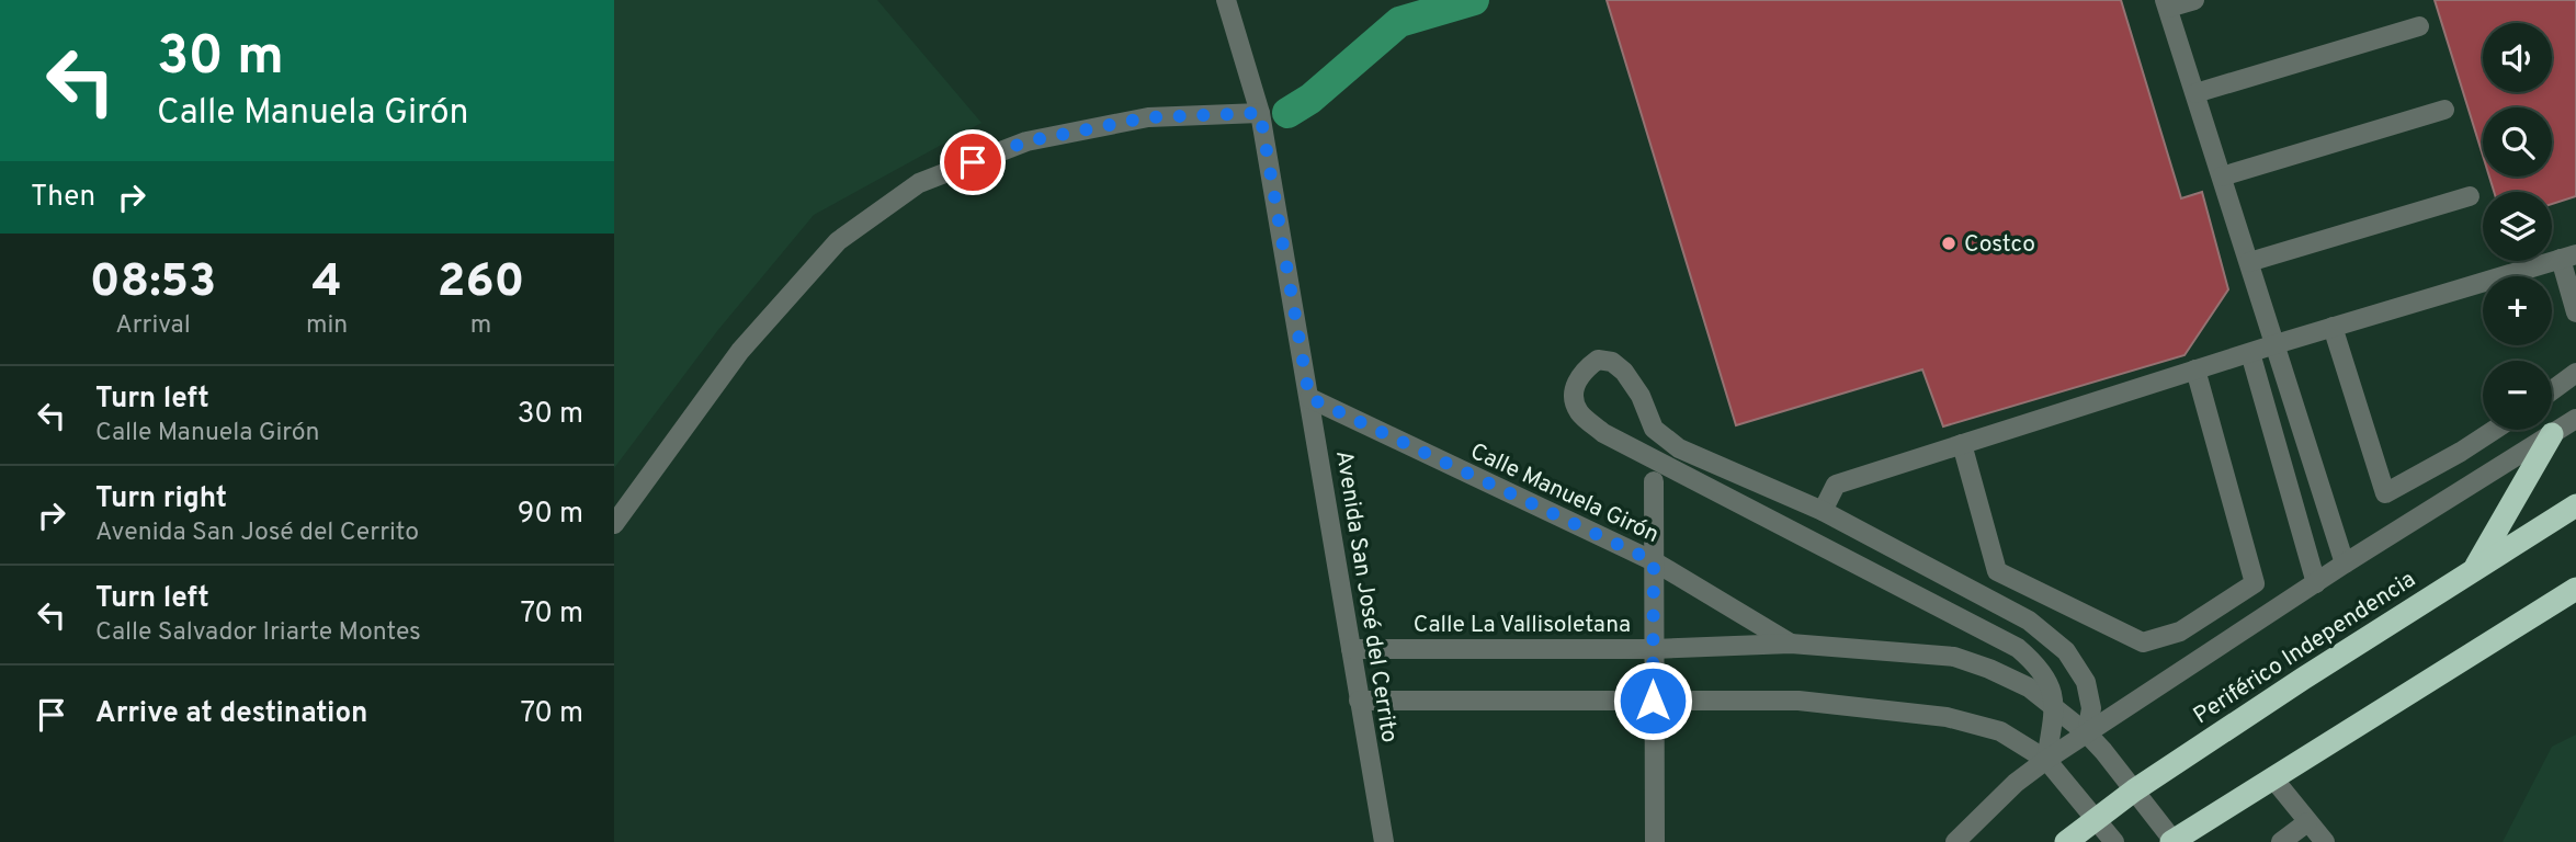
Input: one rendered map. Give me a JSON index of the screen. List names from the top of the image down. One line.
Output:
{"streets":{"highway":["Periférico Independencia"],"street":["Calle Manuela Girón","Avenida San José del Cerrito","Calle La Vallisoletana"]},"crossings":[["Calle Manuela Girón","Avenida San José del Cerrito"],["Calle Manuela Girón","Calle La Vallisoletana"],["Avenida San José del Cerrito","Calle La Vallisoletana"],["Calle La Vallisoletana","Periférico Independencia"]],"places":["Costco"],"page":{"turn":["30 m","Calle Manuela Girón"],"map_buttons":["+","−"],"then":"Then","eta":["08:53","Arrival","4","min","260","m"],"list":[{"name":"Turn left","note":"Calle Manuela Girón","value":"30 m"},{"name":"Turn right","note":"Avenida San José del Cerrito","value":"90 m"},{"name":"Turn left","note":"Calle Salvador Iriarte Montes","value":"70 m"},{"name":"Arrive at destination","value":"70 m"}]}}
